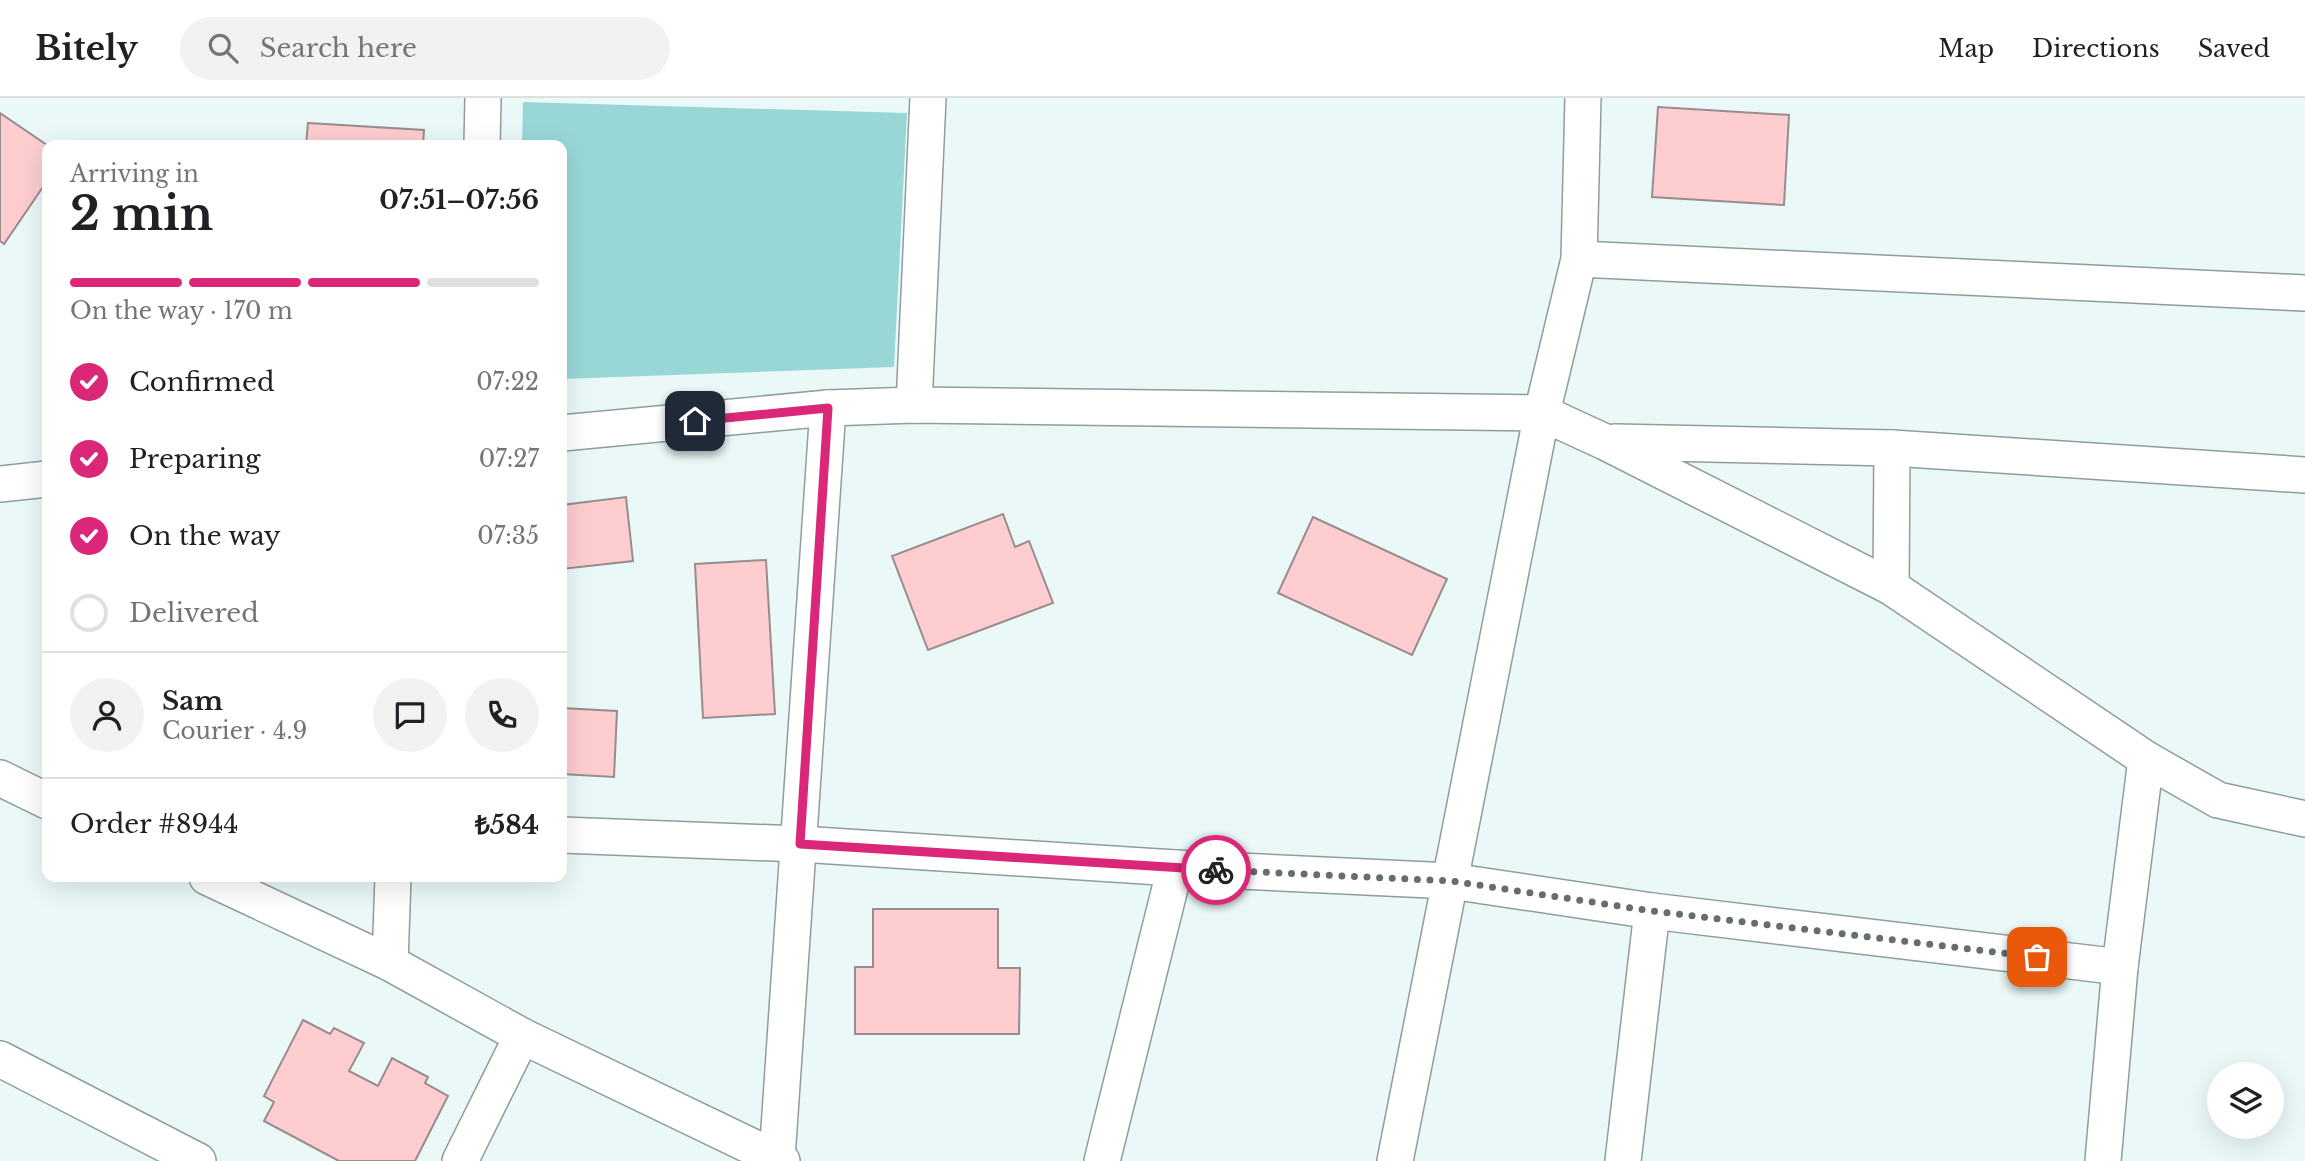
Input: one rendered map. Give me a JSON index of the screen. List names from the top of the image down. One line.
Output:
{"page":{"header":"Bitely","search":"Search here","nav":["Map","Directions","Saved"],"heading":["2 min","Arriving in","07:51–07:56"],"panel":["Sam","Courier · 4.9","Order #8944","₺584"],"bar":"On the way · 170 m","list":[["Confirmed","07:22"],["Preparing","07:27"],["On the way","07:35"],"Delivered"]}}
